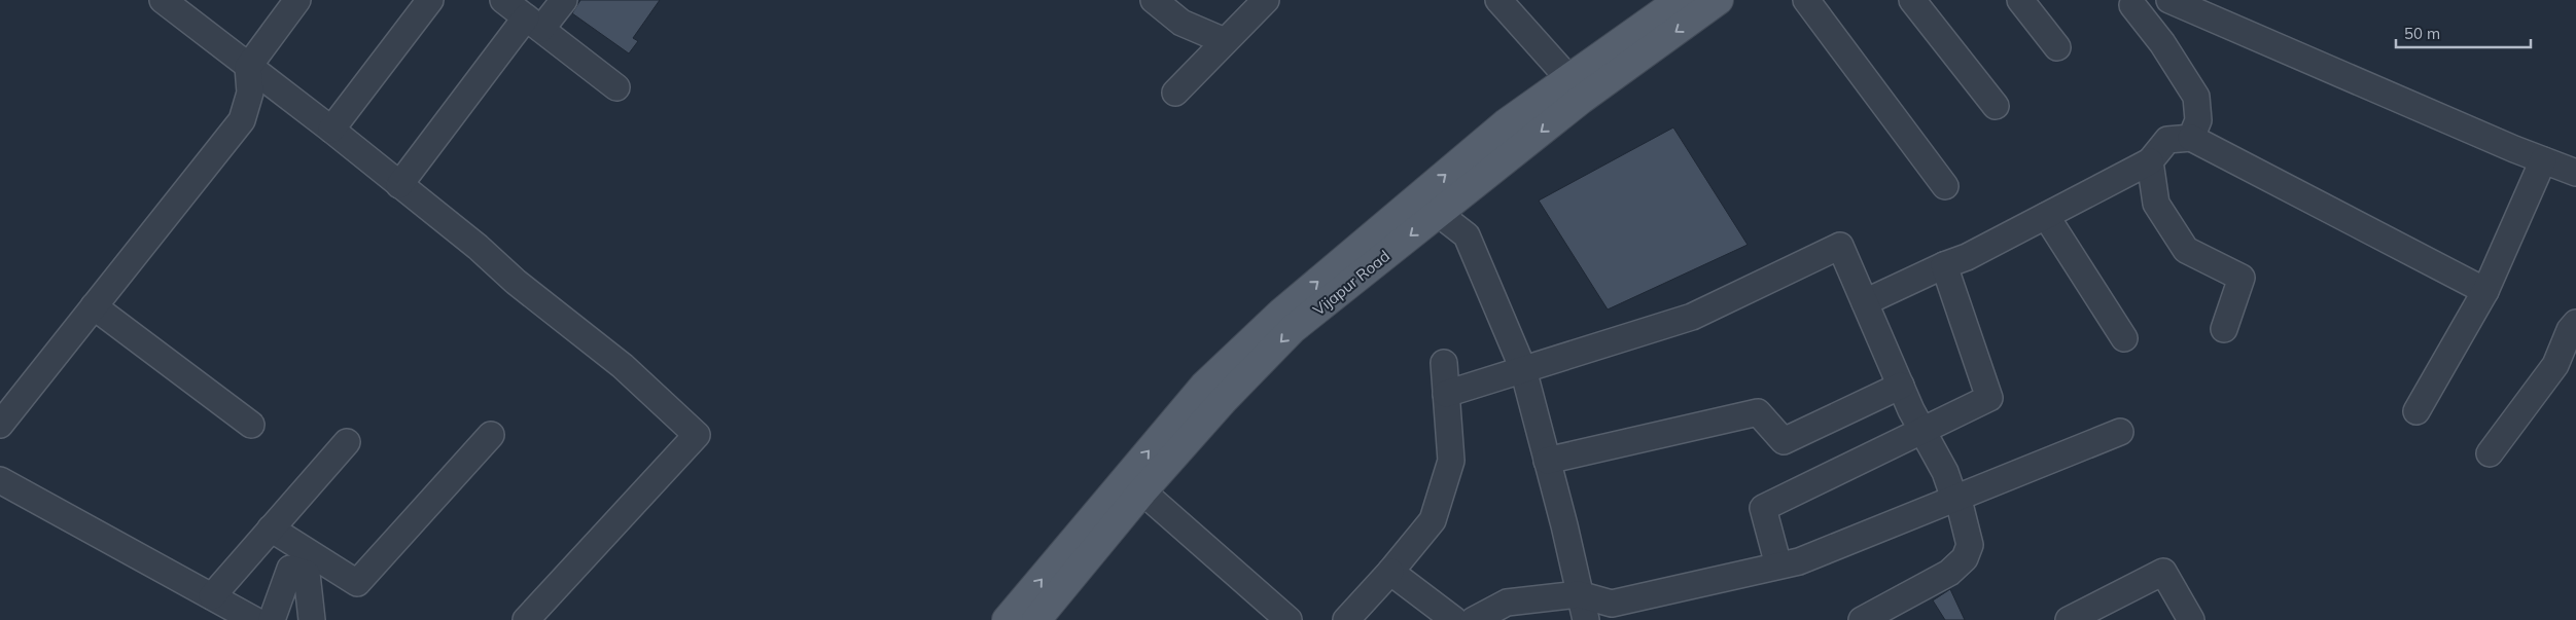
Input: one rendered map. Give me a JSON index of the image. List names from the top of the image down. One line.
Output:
{"streets":{"main road":["Vijapur Road"]},"scale_bar":"50 m"}
